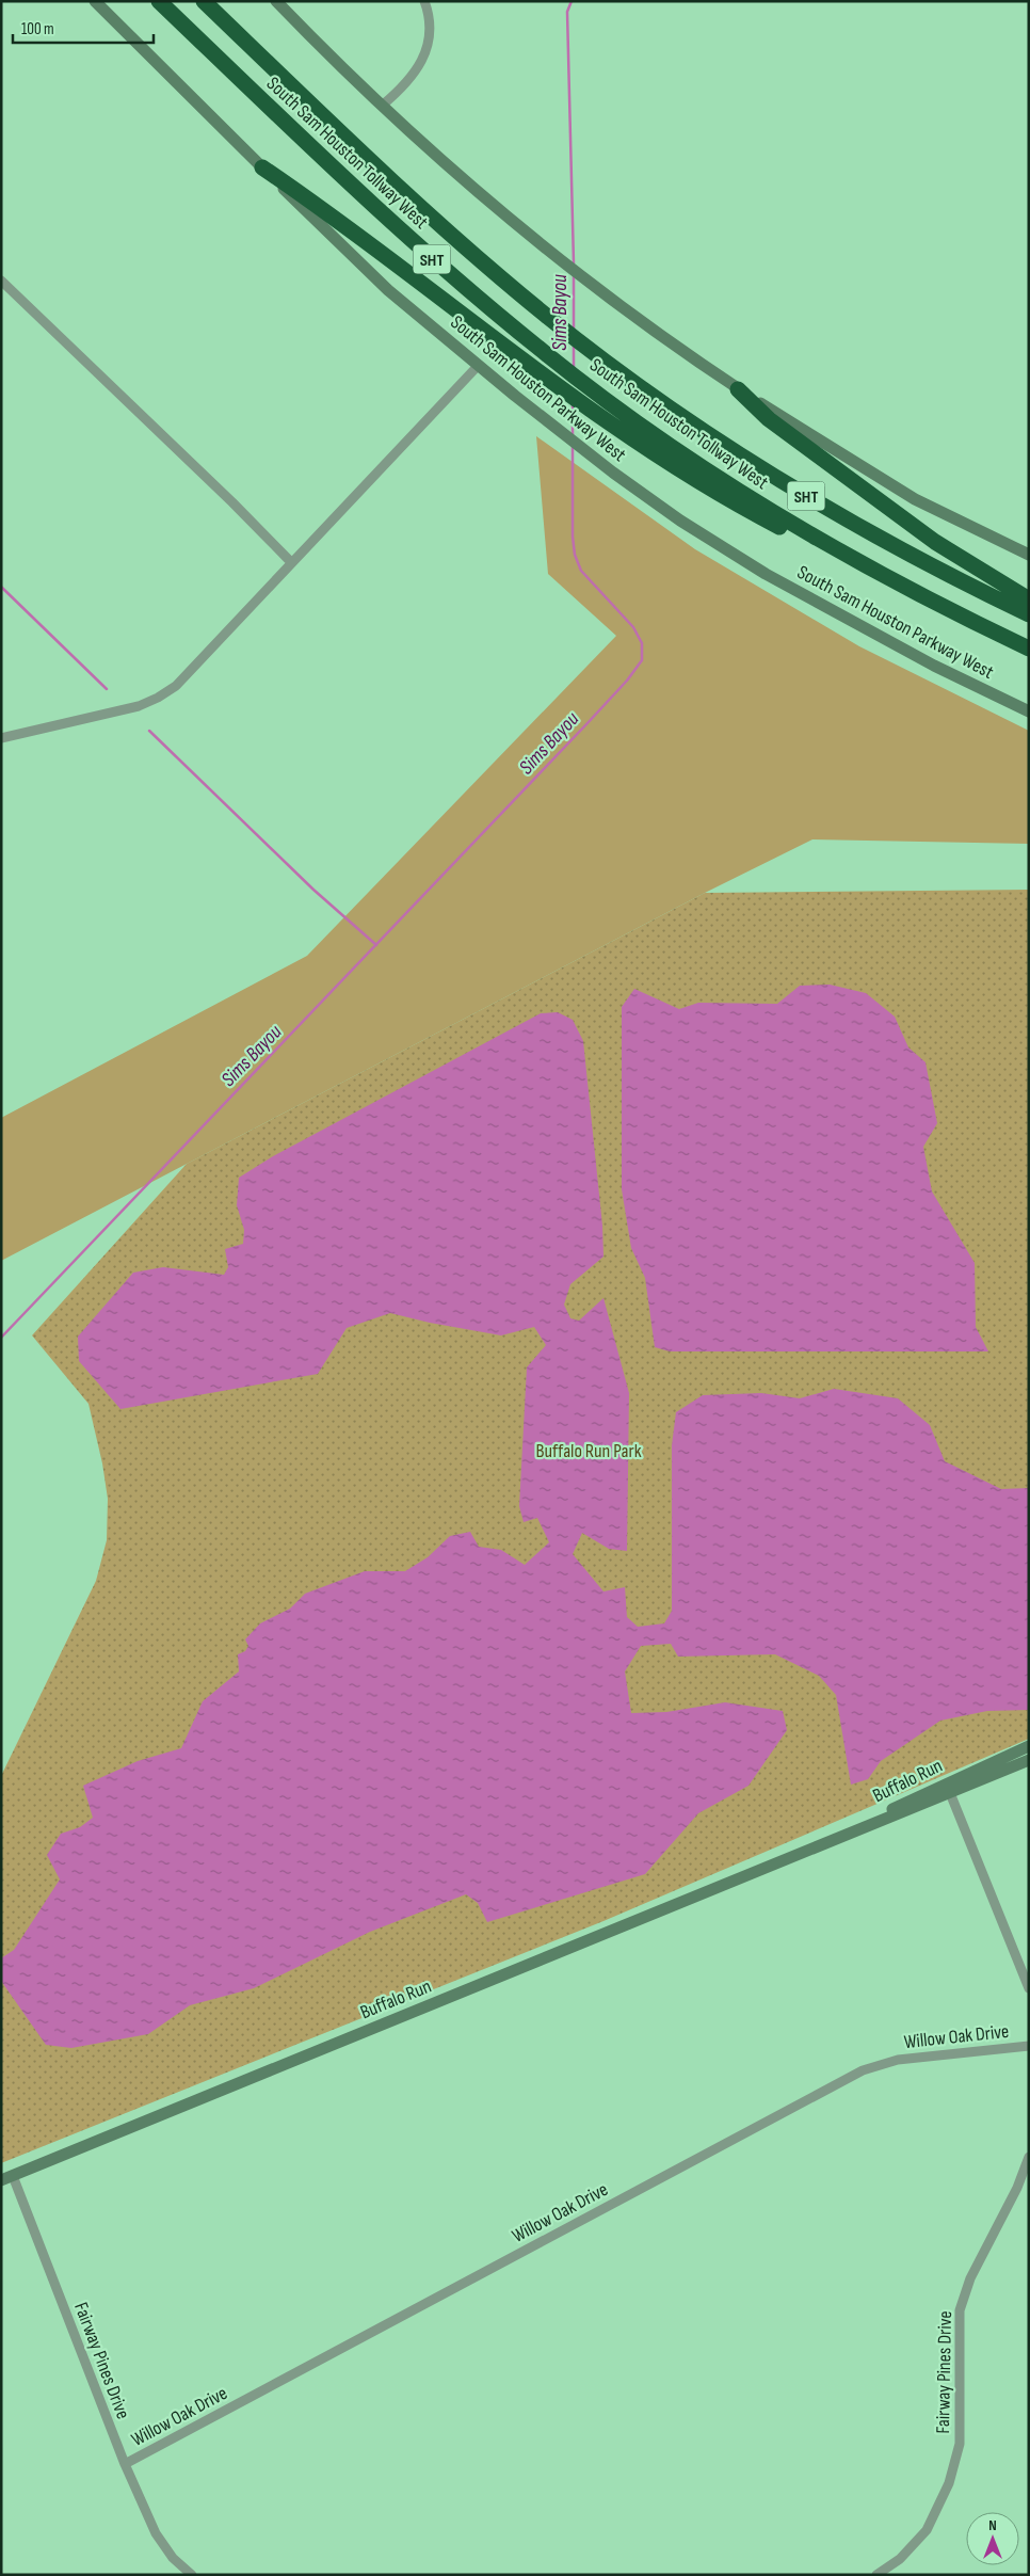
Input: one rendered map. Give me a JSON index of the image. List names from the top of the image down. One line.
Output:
{"streets":{"highway":["South Sam Houston Tollway West","SHT"],"main road":["South Sam Houston Parkway West","Buffalo Run"],"street":["Willow Oak Drive","Fairway Pines Drive"]},"crossings":[["Buffalo Run","Fairway Pines Drive"],["Willow Oak Drive","Fairway Pines Drive"]],"water":["Sims Bayou"],"parks":["Buffalo Run Park"],"scale_bar":"100 m","north":"top"}
